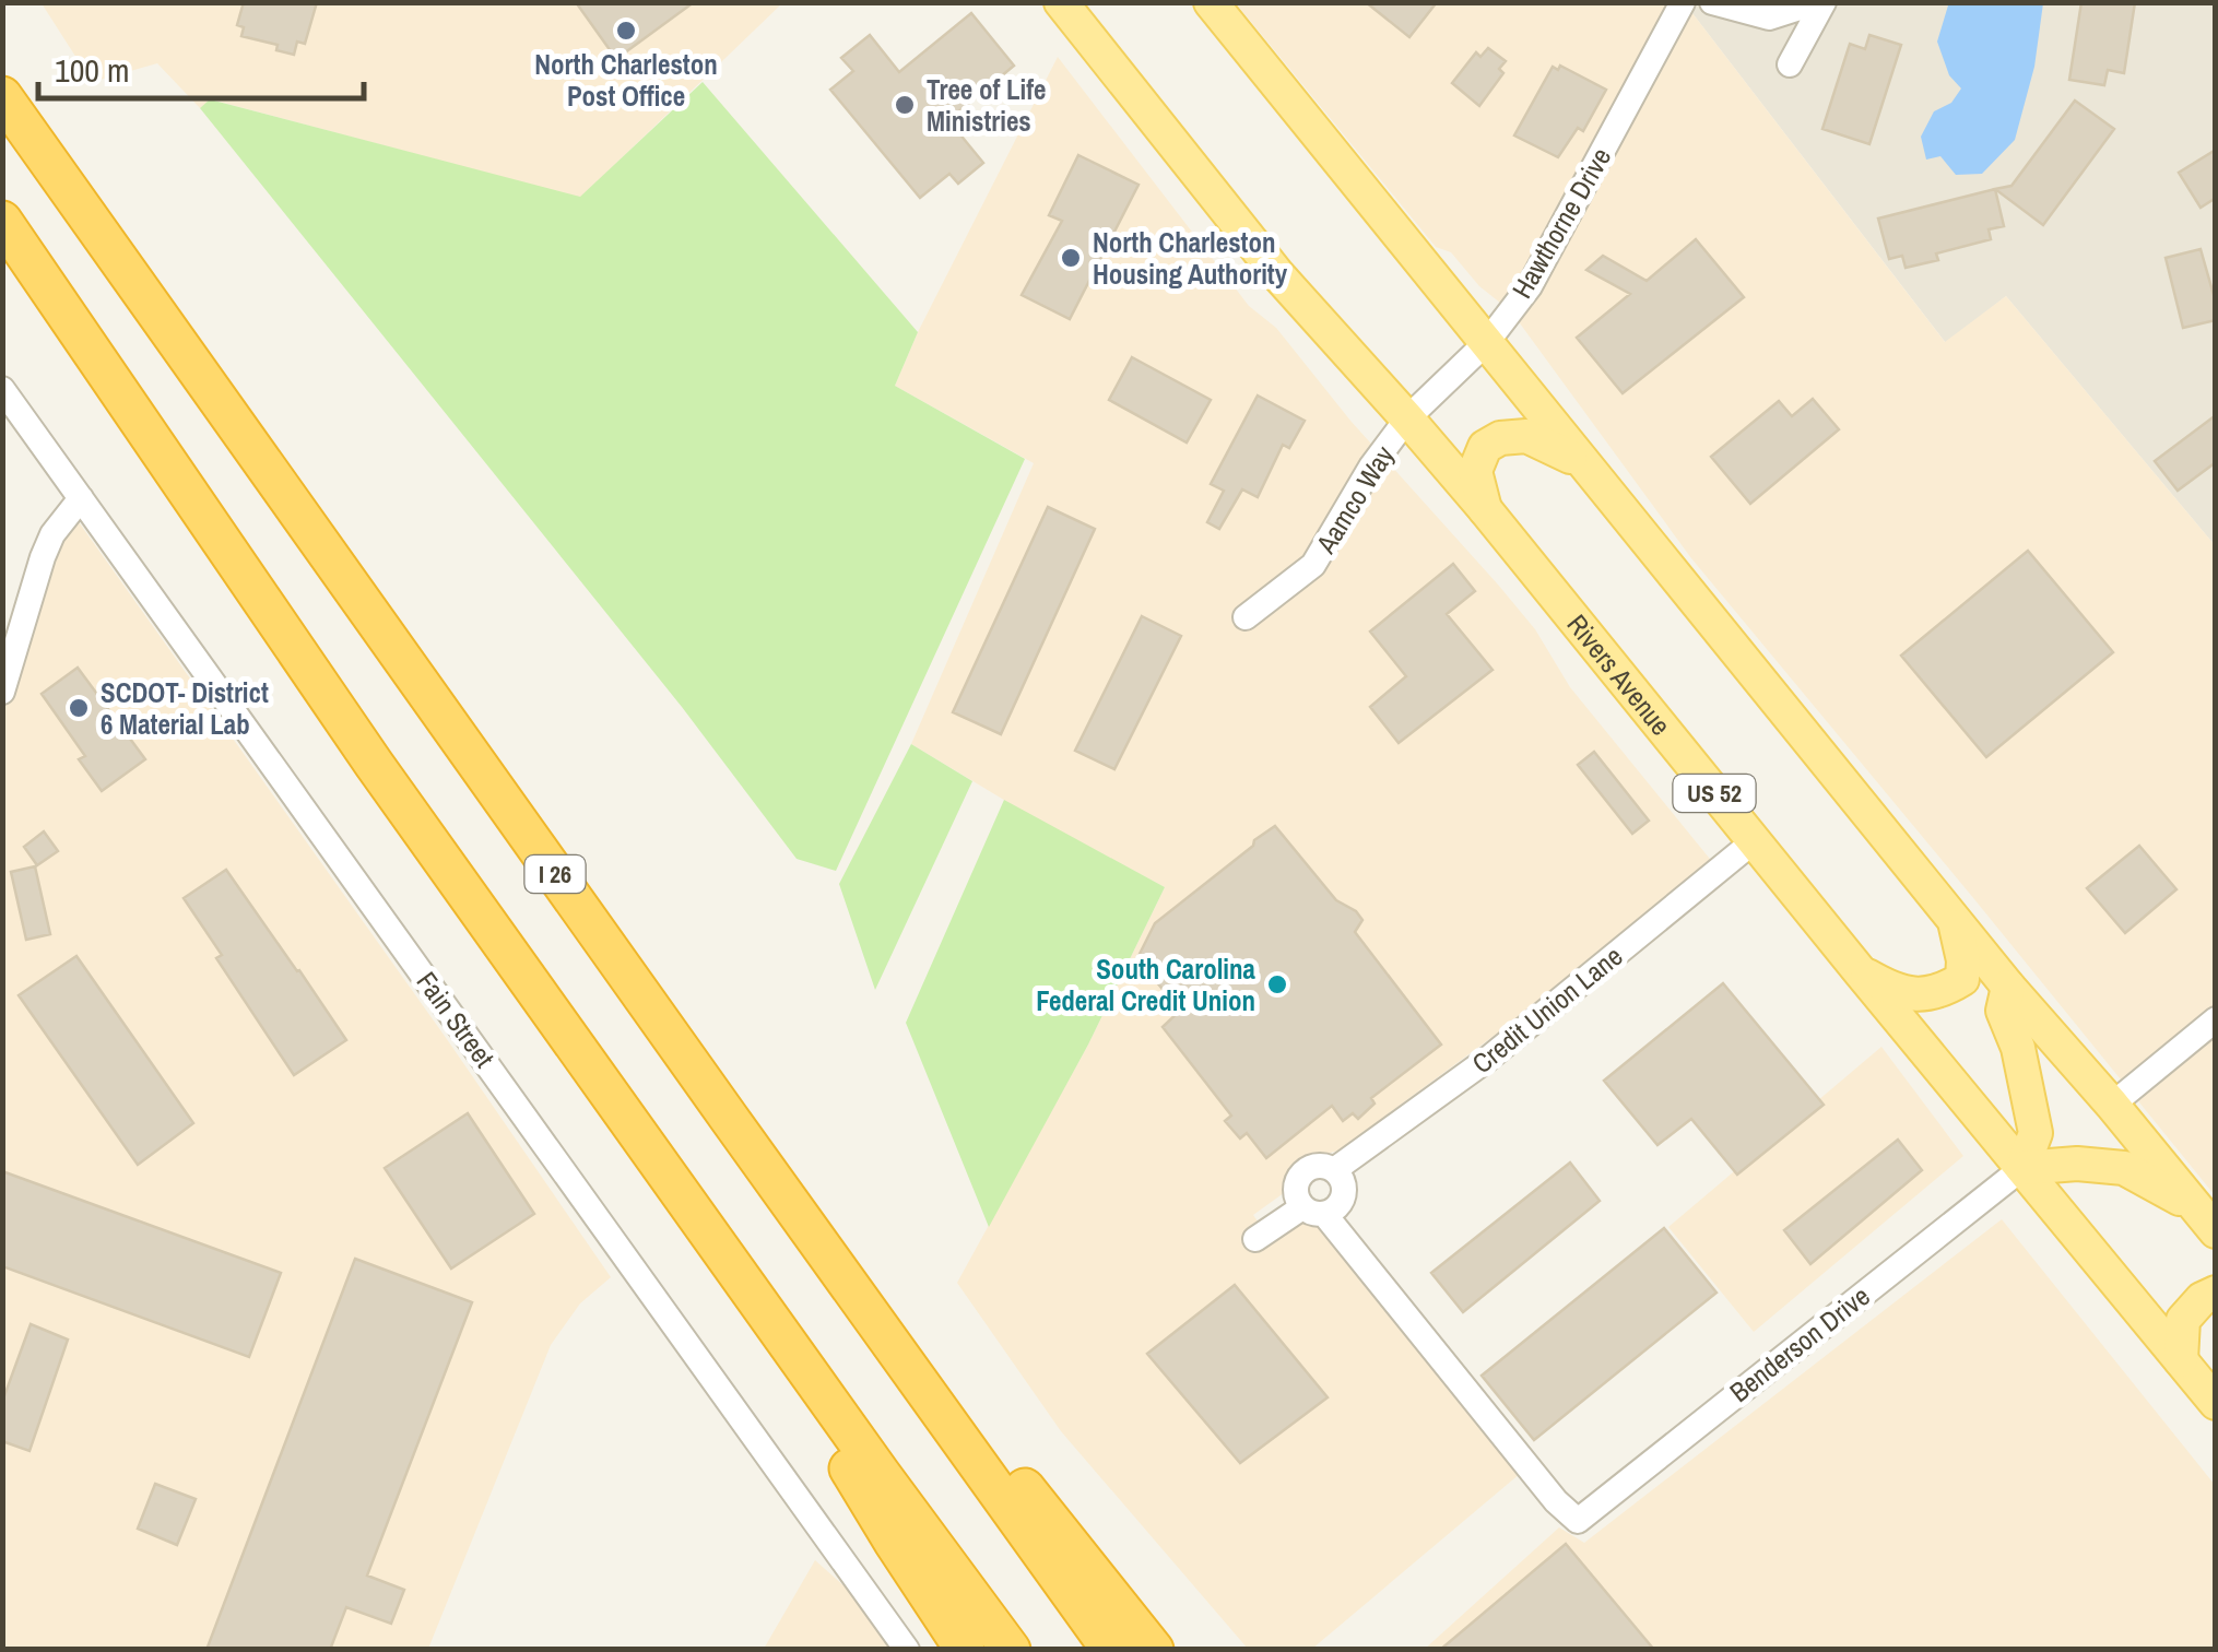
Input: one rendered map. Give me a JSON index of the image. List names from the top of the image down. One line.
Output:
{"streets":{"highway":["I 26"],"main road":["Rivers Avenue","US 52"],"street":["Hawthorne Drive","Aamco Way","Credit Union Lane","Fain Street","Benderson Drive"]},"crossings":[["Hawthorne Drive","Aamco Way"],["Hawthorne Drive","Rivers Avenue"],["Aamco Way","Rivers Avenue"],["Rivers Avenue","Credit Union Lane"],["Rivers Avenue","Benderson Drive"],["Credit Union Lane","Benderson Drive"]],"places":["North Charleston Post Office","Tree of Life Ministries","North Charleston Housing Authority","SCDOT- District 6 Material Lab","South Carolina Federal Credit Union"],"scale_bar":"100 m"}
